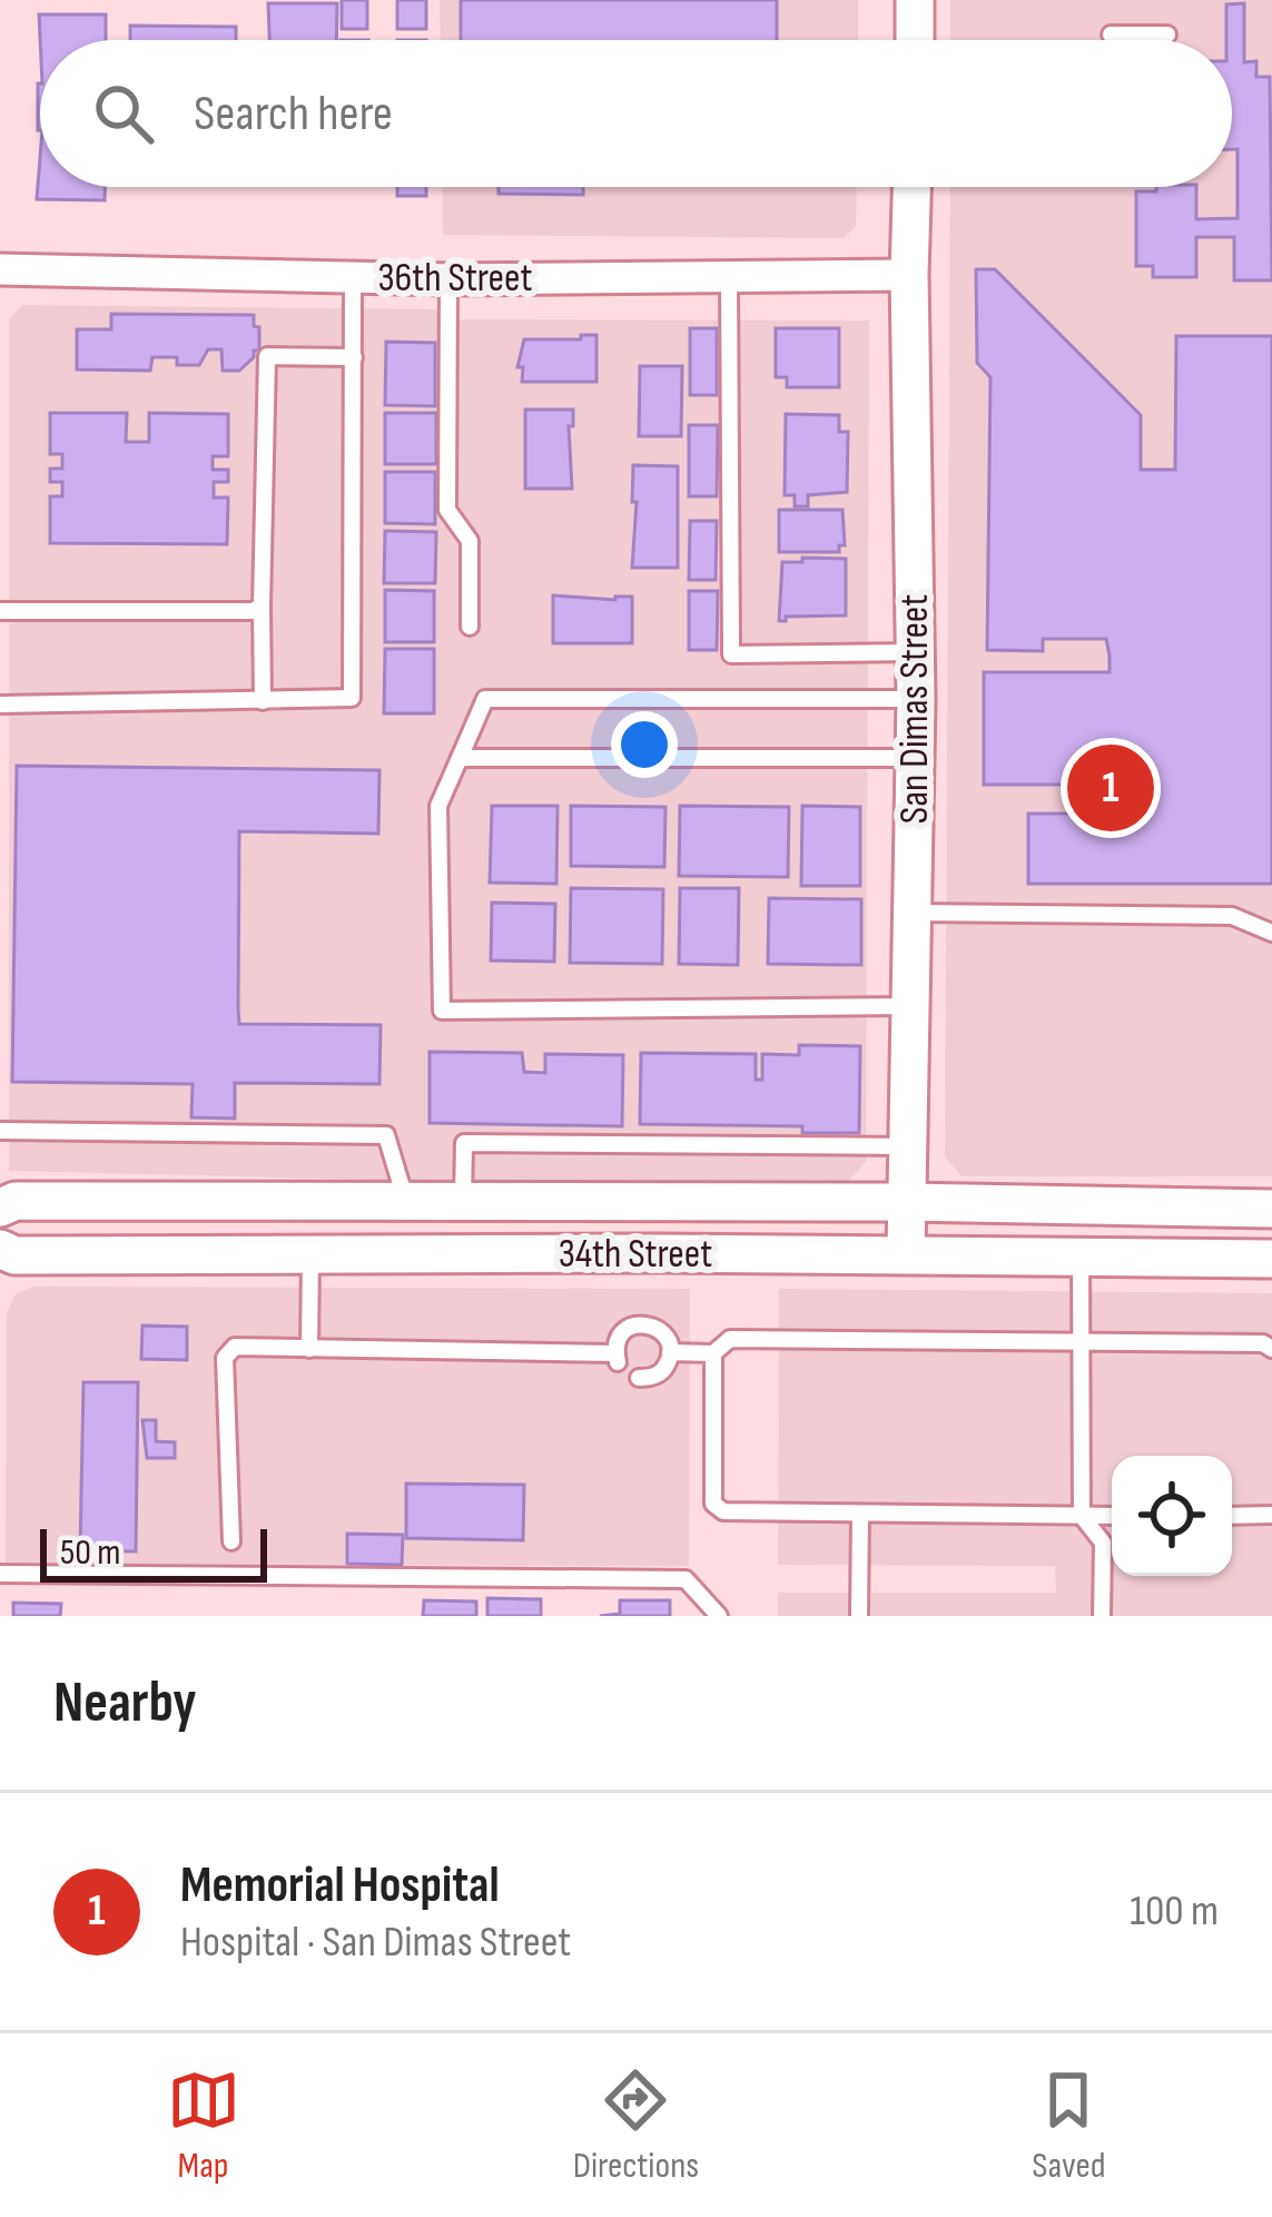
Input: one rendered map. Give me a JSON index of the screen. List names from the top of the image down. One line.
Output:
{"streets":{"street":["36th Street","San Dimas Street","34th Street"]},"crossings":[["36th Street","San Dimas Street"],["San Dimas Street","34th Street"]],"scale_bar":"50 m","page":{"search":"Search here","pins":"1","scale":"50 m","heading":"Nearby","list":[{"mark":"1","name":"Memorial Hospital","note":"Hospital · San Dimas Street","value":"100 m"}],"nav":["Map","Directions","Saved"]}}
